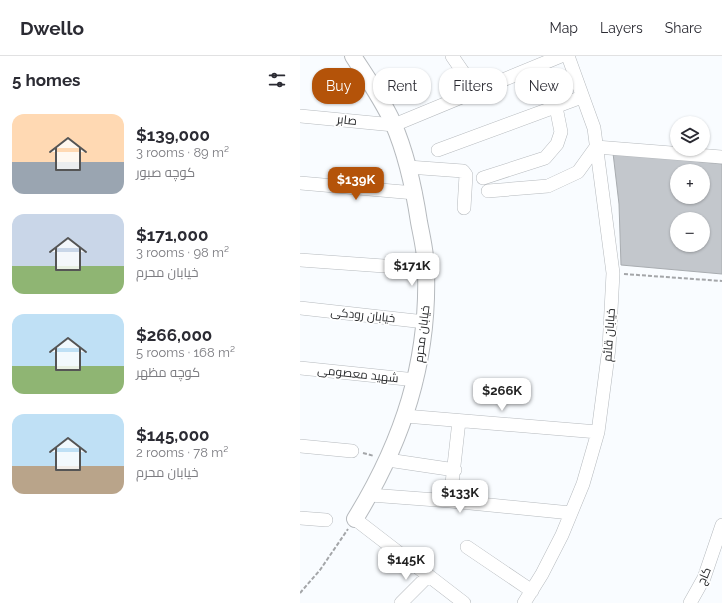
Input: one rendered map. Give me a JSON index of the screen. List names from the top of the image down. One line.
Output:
{"streets":{"street":["صابر","خیابان رودکی","خیابان محرم","خیابان قائم","شهید معصومی","کاج"]},"crossings":[["صابر","خیابان محرم"],["خیابان رودکی","خیابان محرم"],["خیابان محرم","شهید معصومی"]],"page":{"header":"Dwello","nav":["Map","Layers","Share"],"heading":"5 homes","chip":["Buy","Rent","Filters","New"],"list":[{"name":"$139,000","note":"3 rooms · 89 m² · کوچه صبور"},{"name":"$171,000","note":"3 rooms · 98 m² · خیابان محرم"},{"name":"$266,000","note":"5 rooms · 168 m² · کوچه مظهر"},{"name":"$145,000","note":"2 rooms · 78 m² · خیابان محرم"}],"map_buttons":["+","−"],"price":["$139K","$171K","$266K","$133K","$145K"]}}
